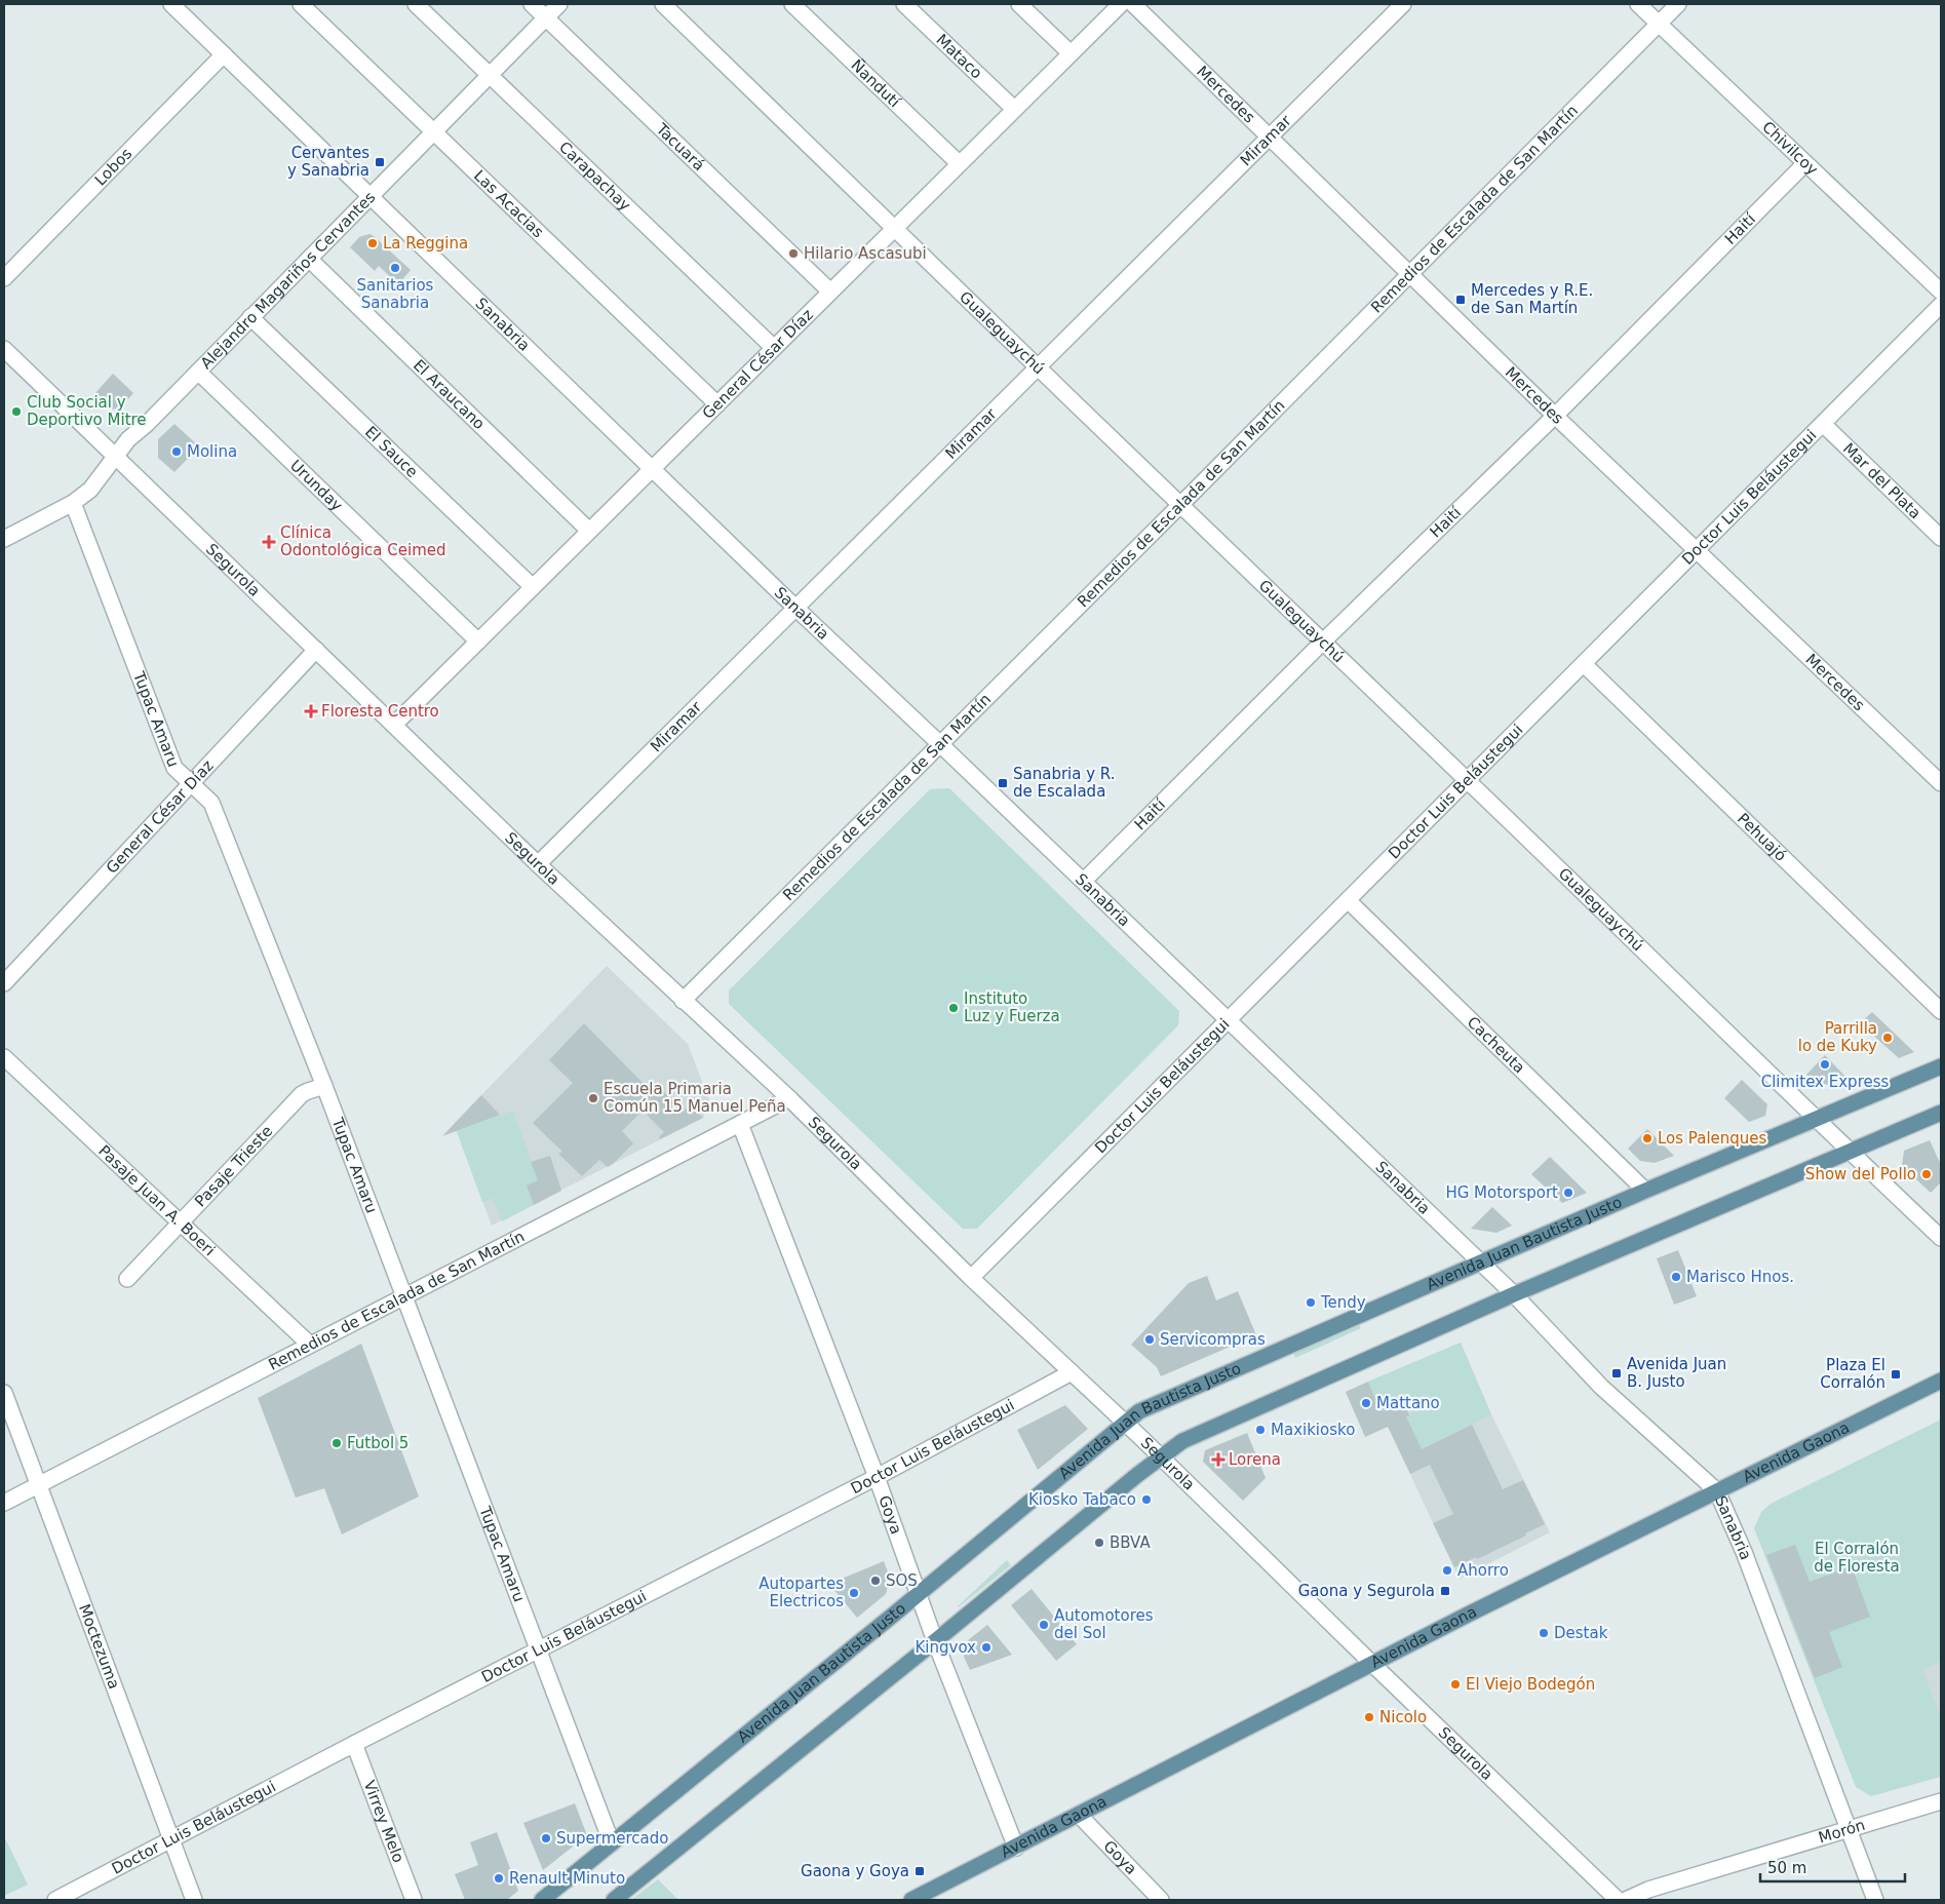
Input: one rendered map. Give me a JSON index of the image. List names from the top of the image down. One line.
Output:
{"streets":{"main road":["Avenida Juan Bautista Justo","Avenida Gaona"],"street":["Mataco","Ñandutí","Mercedes","Miramar","Tacuará","Chivilcoy","Lobos","Carapachay","Las Acacias","Remedios de Escalada de San Martín","Haití","Alejandro Magariños Cervantes","Sanabria","Gualeguaychú","General César Díaz","El Araucano","El Sauce","Mar del Plata","Urunday","Doctor Luis Beláustegui","Segurola","Tupac Amaru","Pehuajó","Cacheuta","Pasaje Trieste","Pasaje Juan A. Boeri","Goya","Moctezuma","Virrey Melo","Morón"]},"crossings":[["Mataco","General César Díaz"],["Ñandutí","General César Díaz"],["Mercedes","Miramar"],["Mercedes","Remedios de Escalada de San Martín"],["Mercedes","Haití"],["Mercedes","Doctor Luis Beláustegui"],["Miramar","Sanabria"],["Miramar","Gualeguaychú"],["Miramar","Segurola"],["Tacuará","Alejandro Magariños Cervantes"],["Tacuará","General César Díaz"],["Chivilcoy","Remedios de Escalada de San Martín"],["Chivilcoy","Haití"],["Lobos","Sanabria"],["Carapachay","Alejandro Magariños Cervantes"],["Carapachay","General César Díaz"],["Las Acacias","Alejandro Magariños Cervantes"],["Las Acacias","General César Díaz"],["Remedios de Escalada de San Martín","Sanabria"],["Remedios de Escalada de San Martín","Gualeguaychú"],["Remedios de Escalada de San Martín","Segurola"],["Remedios de Escalada de San Martín","Tupac Amaru"],["Remedios de Escalada de San Martín","Pasaje Juan A. Boeri"],["Remedios de Escalada de San Martín","Goya"],["Remedios de Escalada de San Martín","Moctezuma"],["Haití","Sanabria"],["Haití","Gualeguaychú"],["Alejandro Magariños Cervantes","Sanabria"],["Alejandro Magariños Cervantes","El Araucano"],["Alejandro Magariños Cervantes","El Sauce"],["Alejandro Magariños Cervantes","Urunday"],["Alejandro Magariños Cervantes","Segurola"],["Alejandro Magariños Cervantes","Tupac Amaru"],["Sanabria","General César Díaz"],["Sanabria","Doctor Luis Beláustegui"],["Sanabria","Avenida Juan Bautista Justo"],["Sanabria","Avenida Gaona"],["Sanabria","Morón"],["Gualeguaychú","General César Díaz"],["Gualeguaychú","Doctor Luis Beláustegui"],["Gualeguaychú","Avenida Juan Bautista Justo"],["General César Díaz","El Araucano"],["General César Díaz","El Sauce"],["General César Díaz","Urunday"],["General César Díaz","Segurola"],["General César Díaz","Tupac Amaru"],["Mar del Plata","Doctor Luis Beláustegui"],["Doctor Luis Beláustegui","Segurola"],["Doctor Luis Beláustegui","Tupac Amaru"],["Doctor Luis Beláustegui","Pehuajó"],["Doctor Luis Beláustegui","Cacheuta"],["Doctor Luis Beláustegui","Goya"],["Doctor Luis Beláustegui","Moctezuma"],["Doctor Luis Beláustegui","Virrey Melo"],["Segurola","Avenida Juan Bautista Justo"],["Segurola","Avenida Gaona"],["Tupac Amaru","Pasaje Trieste"],["Tupac Amaru","Avenida Juan Bautista Justo"],["Cacheuta","Avenida Juan Bautista Justo"],["Pasaje Trieste","Pasaje Juan A. Boeri"],["Avenida Juan Bautista Justo","Goya"],["Avenida Gaona","Goya"]],"parks":["El Corralón de Floresta"],"places":{"transit":["Cervantes y Sanabria","Mercedes y R.E. de San Martín","Sanabria y R. de Escalada","Avenida Juan B. Justo","Plaza El Corralón","Gaona y Segurola","Gaona y Goya"],"other":["La Reggina","Hilario Ascasubi","Sanitarios Sanabria","Club Social y Deportivo Mitre","Molina","Instituto Luz y Fuerza","Parrilla lo de Kuky","Climitex Express","Escuela Primaria Común 15 Manuel Peña","Los Palenques","Show del Pollo","HG Motorsport","Marisco Hnos.","Tendy","Servicompras","Mattano","Maxikiosko","Futbol 5","Kiosko Tabaco","BBVA","Ahorro","SOS","Autopartes Electricos","Automotores del Sol","Destak","Kingvox","El Viejo Bodegón","Nicolo","Supermercado","Renault Minuto"],"health":["Clínica Odontológica Ceimed","Floresta Centro","Lorena"]},"scale_bar":"50 m"}
